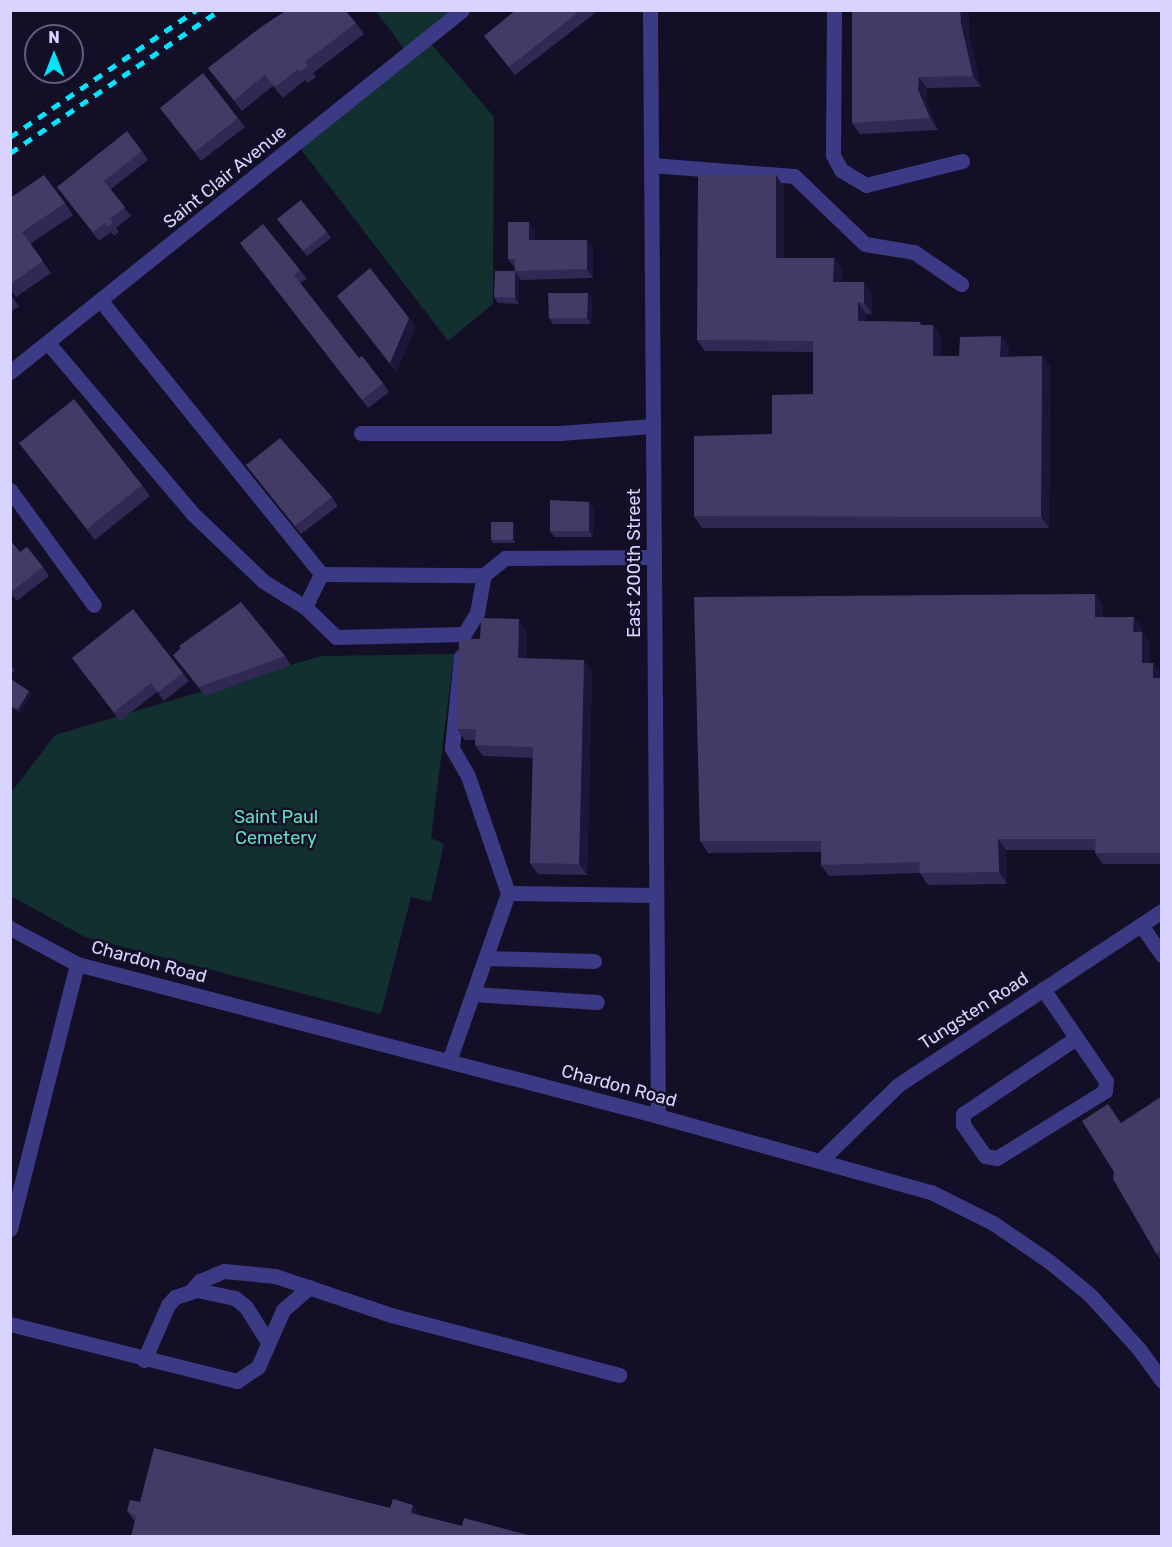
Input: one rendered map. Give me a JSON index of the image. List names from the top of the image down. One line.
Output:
{"streets":{"street":["Saint Clair Avenue","East 200th Street","Chardon Road","Tungsten Road"]},"crossings":[["East 200th Street","Chardon Road"],["Chardon Road","Tungsten Road"]],"parks":["Saint Paul Cemetery"],"north":"top"}
